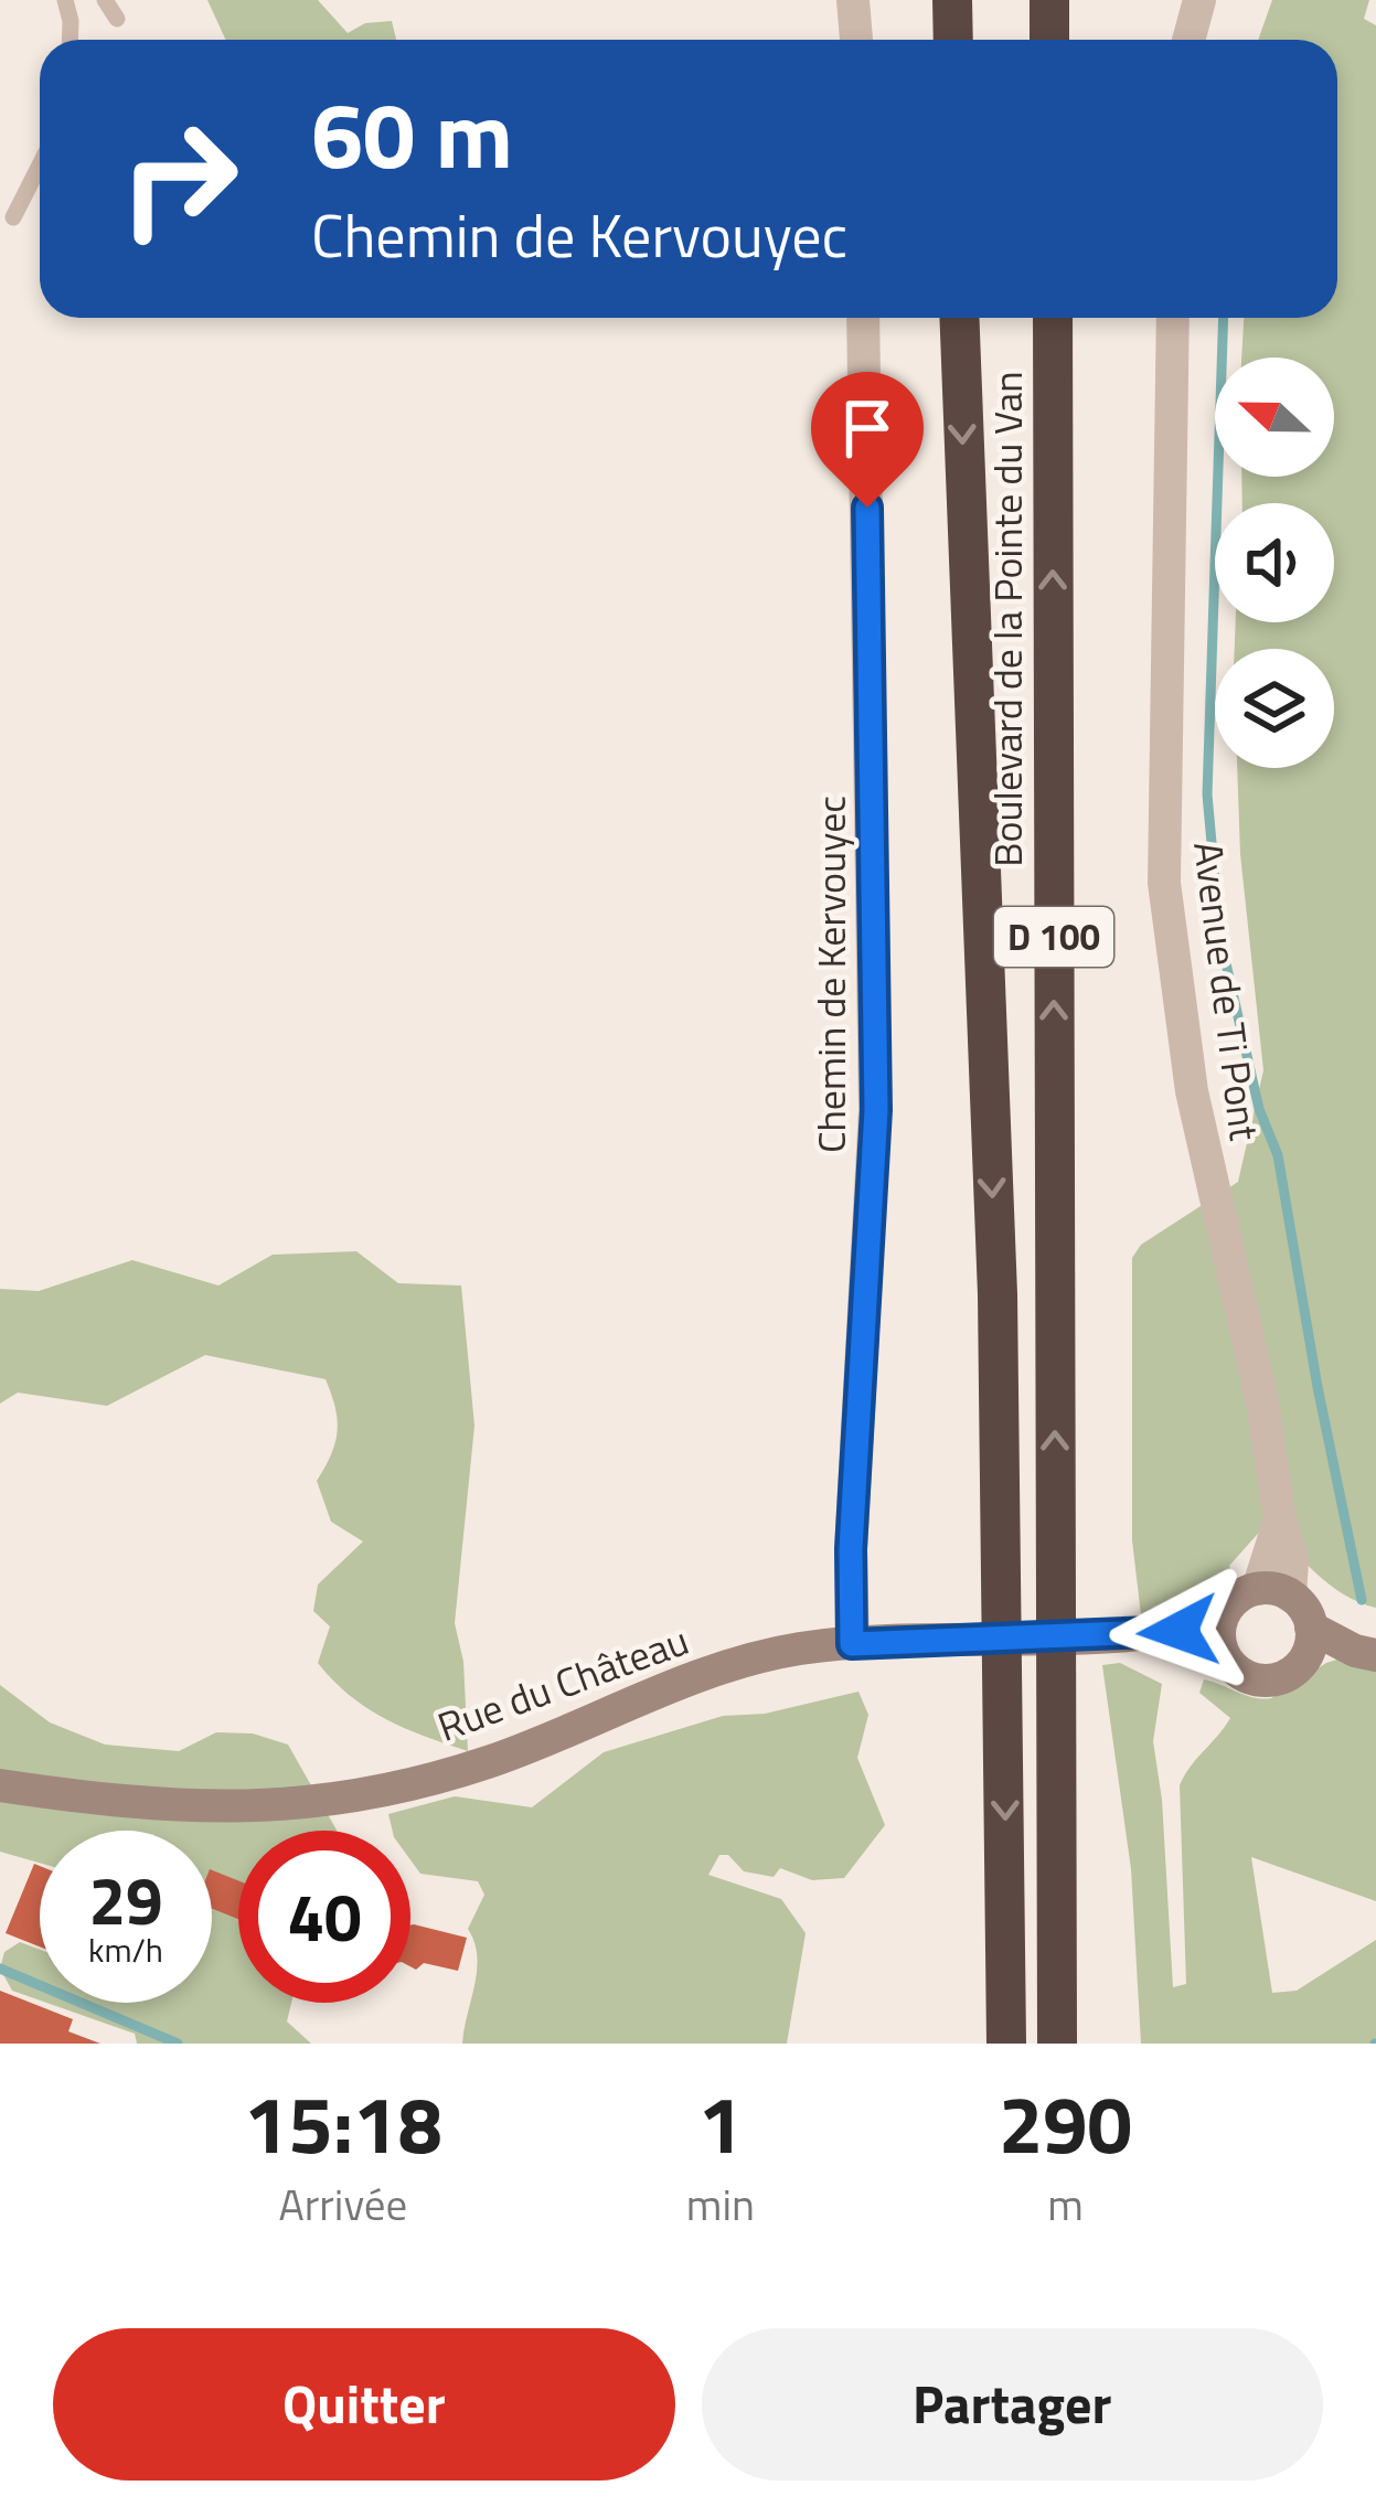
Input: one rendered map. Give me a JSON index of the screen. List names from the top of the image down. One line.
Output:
{"streets":{"highway":["Boulevard de la Pointe du Van","D 100"],"street":["Chemin de Kervouyec","Avenue de Ti Pont","Rue du Château"]},"crossings":[["Chemin de Kervouyec","Rue du Château"],["Avenue de Ti Pont","Rue du Château"]],"north":"left","page":{"turn":["60 m","Chemin de Kervouyec"],"speed":"29 km/h","limit":"40","eta":["15:18","Arrivée","1","min","290","m"],"buttons":["Quitter","Partager"]}}
